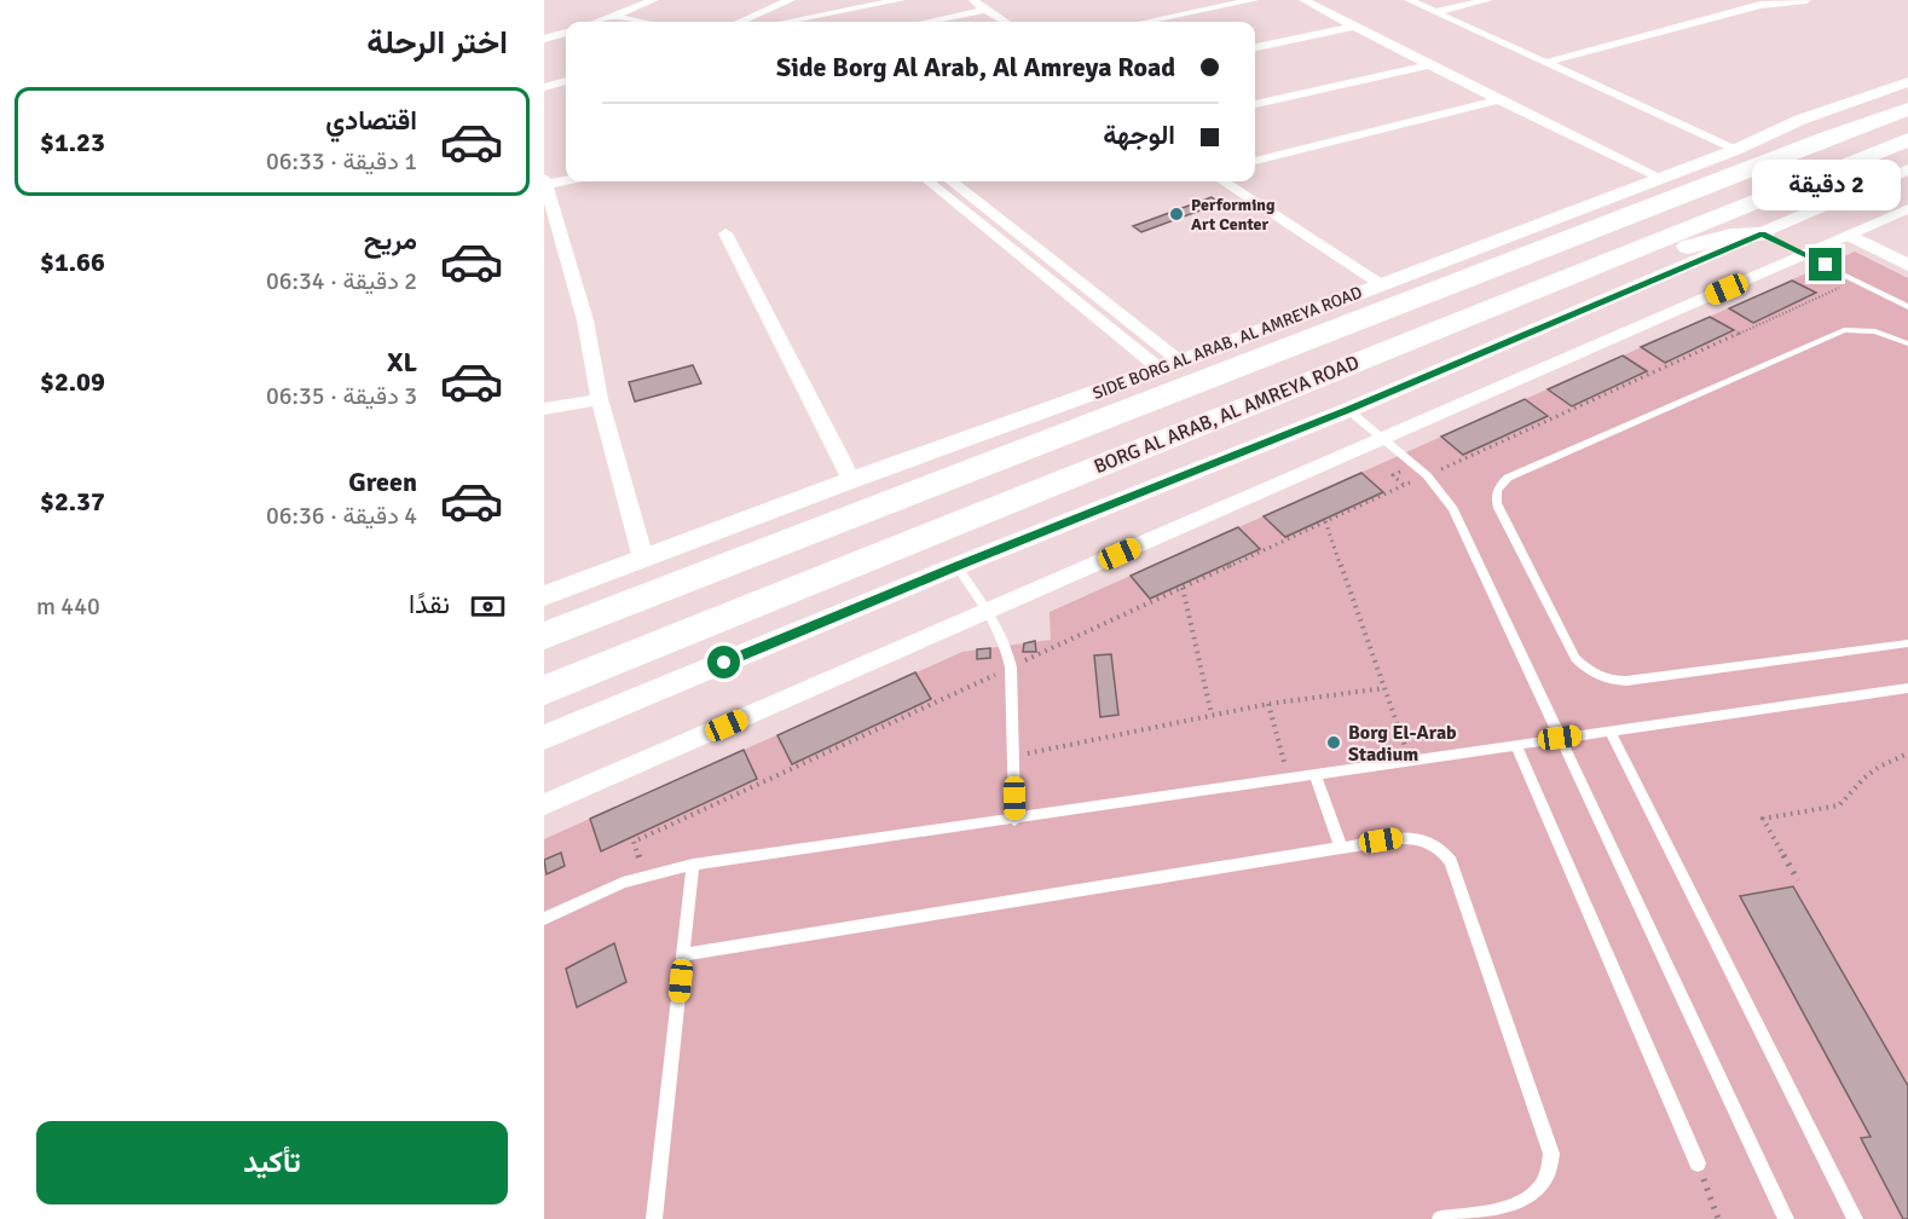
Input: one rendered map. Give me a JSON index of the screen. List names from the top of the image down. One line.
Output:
{"streets":{"highway":["BORG AL ARAB, AL AMREYA ROAD"],"street":["SIDE BORG AL ARAB, AL AMREYA ROAD"]},"places":["Performing Art Center","Borg El-Arab Stadium"],"page":{"heading":"اختر الرحلة","banner":["Side Borg Al Arab, Al Amreya Road","الوجهة"],"list":[{"name":"اقتصادي","note":"1 دقيقة · 06:33","value":"$1.23"},{"name":"مريح","note":"2 دقيقة · 06:34","value":"$1.66"},{"name":"XL","note":"3 دقيقة · 06:35","value":"$2.09"},{"name":"Green","note":"4 دقيقة · 06:36","value":"$2.37"}],"bubble":"2 دقيقة","pay":["نقدًا","440 m"],"buttons":"تأكيد"}}
